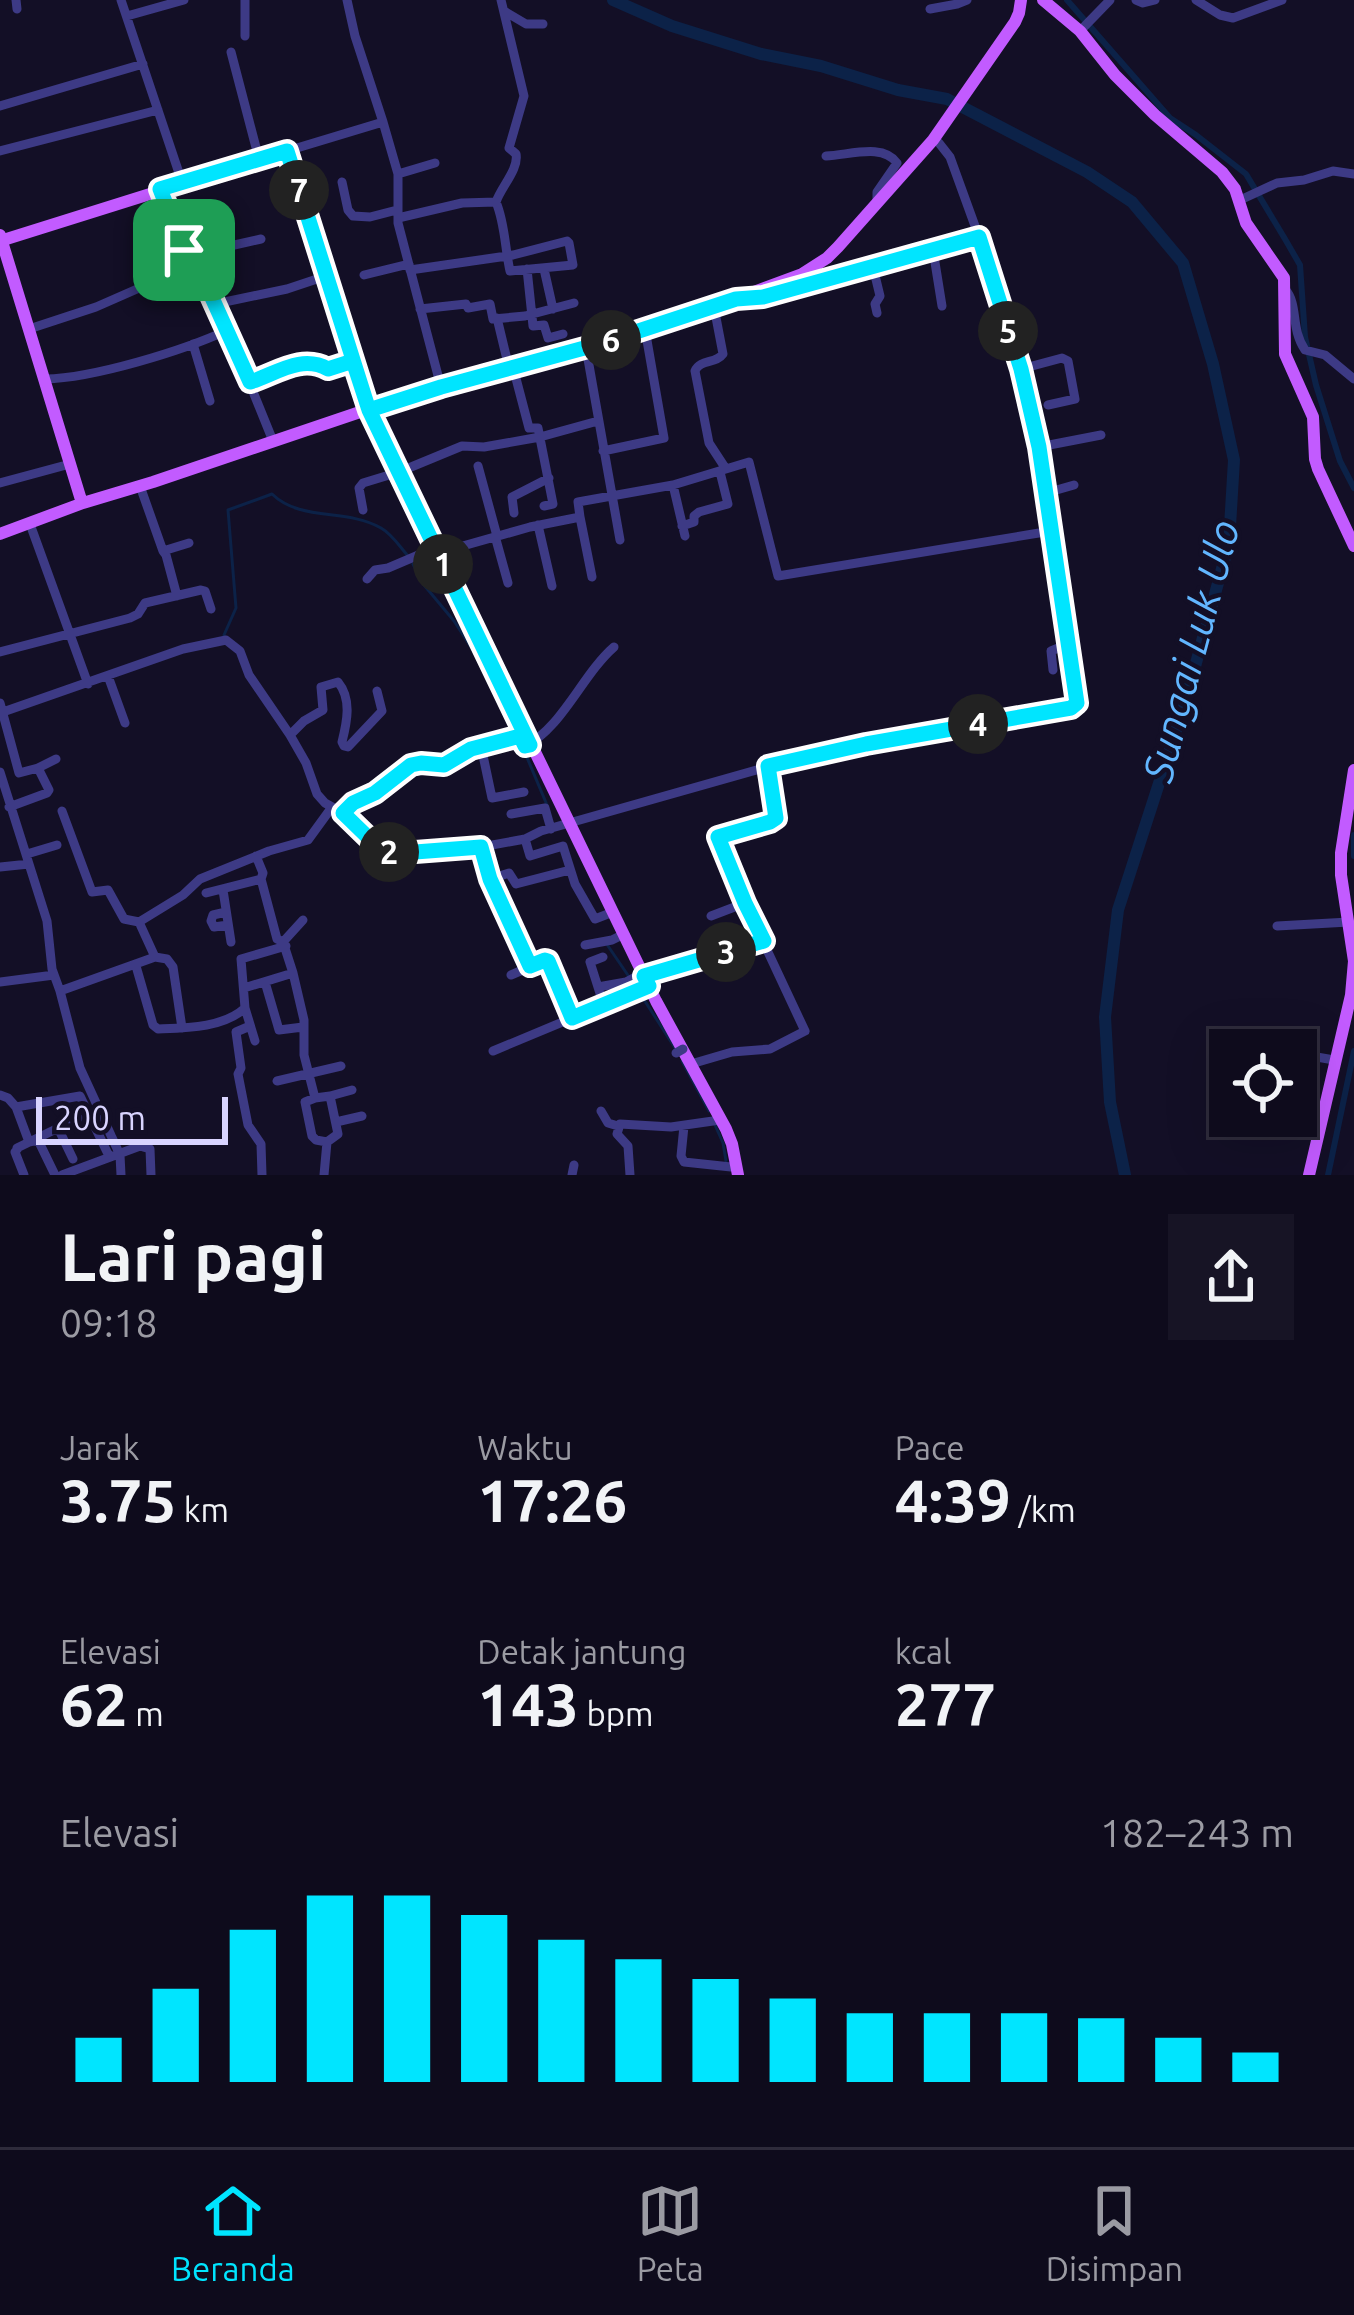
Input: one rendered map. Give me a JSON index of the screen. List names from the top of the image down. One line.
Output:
{"water":["Sungai Luk Ulo"],"scale_bar":"200 m","page":{"pins":["7","5","6","1","4","2","3"],"scale":"200 m","heading":["Lari pagi","09:18"],"stats":[["Jarak","3.75 km"],["Waktu","17:26"],["Pace","4:39 /km"],["Elevasi","62 m"],["Detak jantung","143 bpm"],["kcal","277"]],"chart":["Elevasi","182–243 m"],"tabs":["Beranda","Peta","Disimpan"]}}
